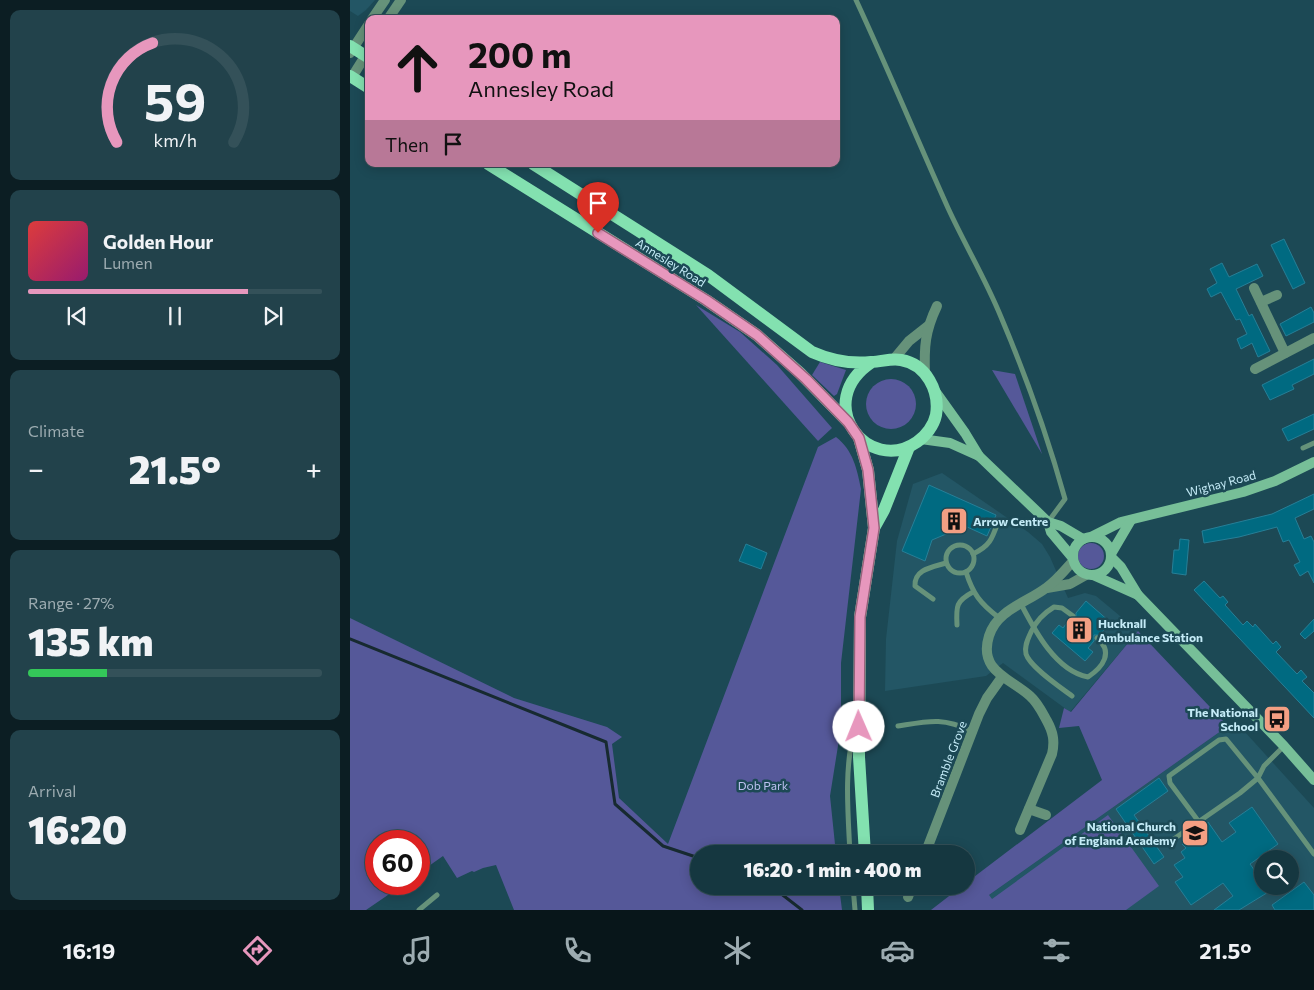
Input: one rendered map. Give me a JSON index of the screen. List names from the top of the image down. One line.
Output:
{"streets":{"main road":["Annesley Road","Wighay Road"],"street":["Bramble Grove"]},"parks":["Dob Park"],"places":{"building":["Arrow Centre","Hucknall Ambulance Station"],"bus stop":["The National School"],"school or university":["National Church of England Academy"]},"page":{"turn":["200 m","Annesley Road"],"then":"Then","song":["Golden Hour","Lumen"],"tile":["Climate",["Range · 27%","135 km"],["Arrival","16:20"]],"heat":["−","21.5°","+"],"limit":"60","trip":"16:20 · 1 min · 400 m","tabs":["16:19","21.5°"],"gauge":["59","km/h"]}}
